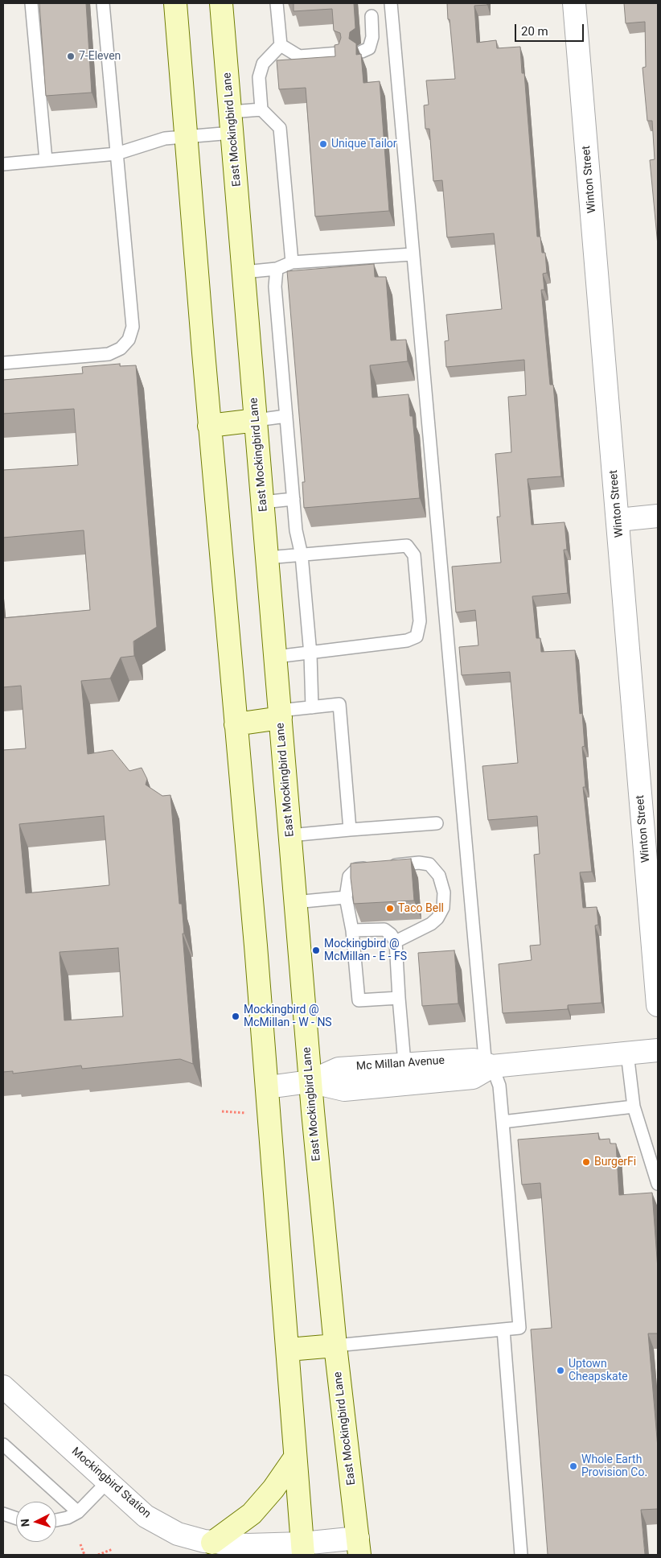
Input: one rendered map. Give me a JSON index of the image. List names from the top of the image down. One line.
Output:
{"streets":{"main road":["East Mockingbird Lane"],"street":["Winton Street","Mc Millan Avenue","Mockingbird Station"]},"crossings":[["East Mockingbird Lane","Mc Millan Avenue"],["East Mockingbird Lane","Mockingbird Station"]],"places":["7-Eleven","Unique Tailor","Taco Bell","Mockingbird @ McMillan - E - FS","Mockingbird @ McMillan - W - NS","BurgerFi","Uptown Cheapskate","Whole Earth Provision Co."],"scale_bar":"20 m","north":"left"}
